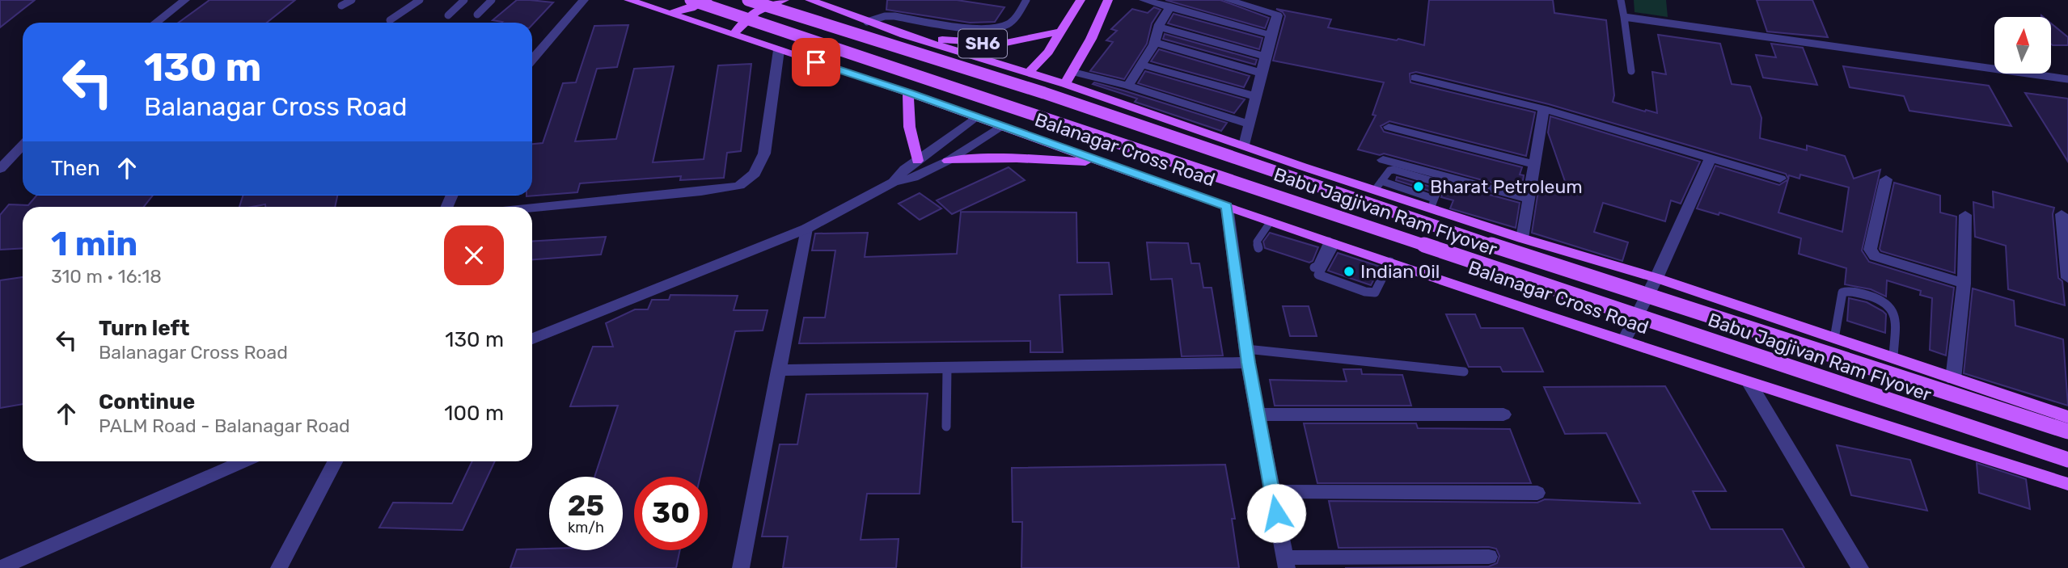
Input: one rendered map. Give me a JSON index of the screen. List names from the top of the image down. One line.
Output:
{"streets":{"main road":["SH6","Balanagar Cross Road","Babu Jagjivan Ram Flyover"]},"places":["Bharat Petroleum","Indian Oil"],"north":"top","page":{"turn":["130 m","Balanagar Cross Road"],"then":"Then","heading":["1 min","310 m · 16:18"],"list":[{"name":"Turn left","note":"Balanagar Cross Road","value":"130 m"},{"name":"Continue","note":"PALM Road - Balanagar Road","value":"100 m"}],"speed":"25 km/h","limit":"30"}}
